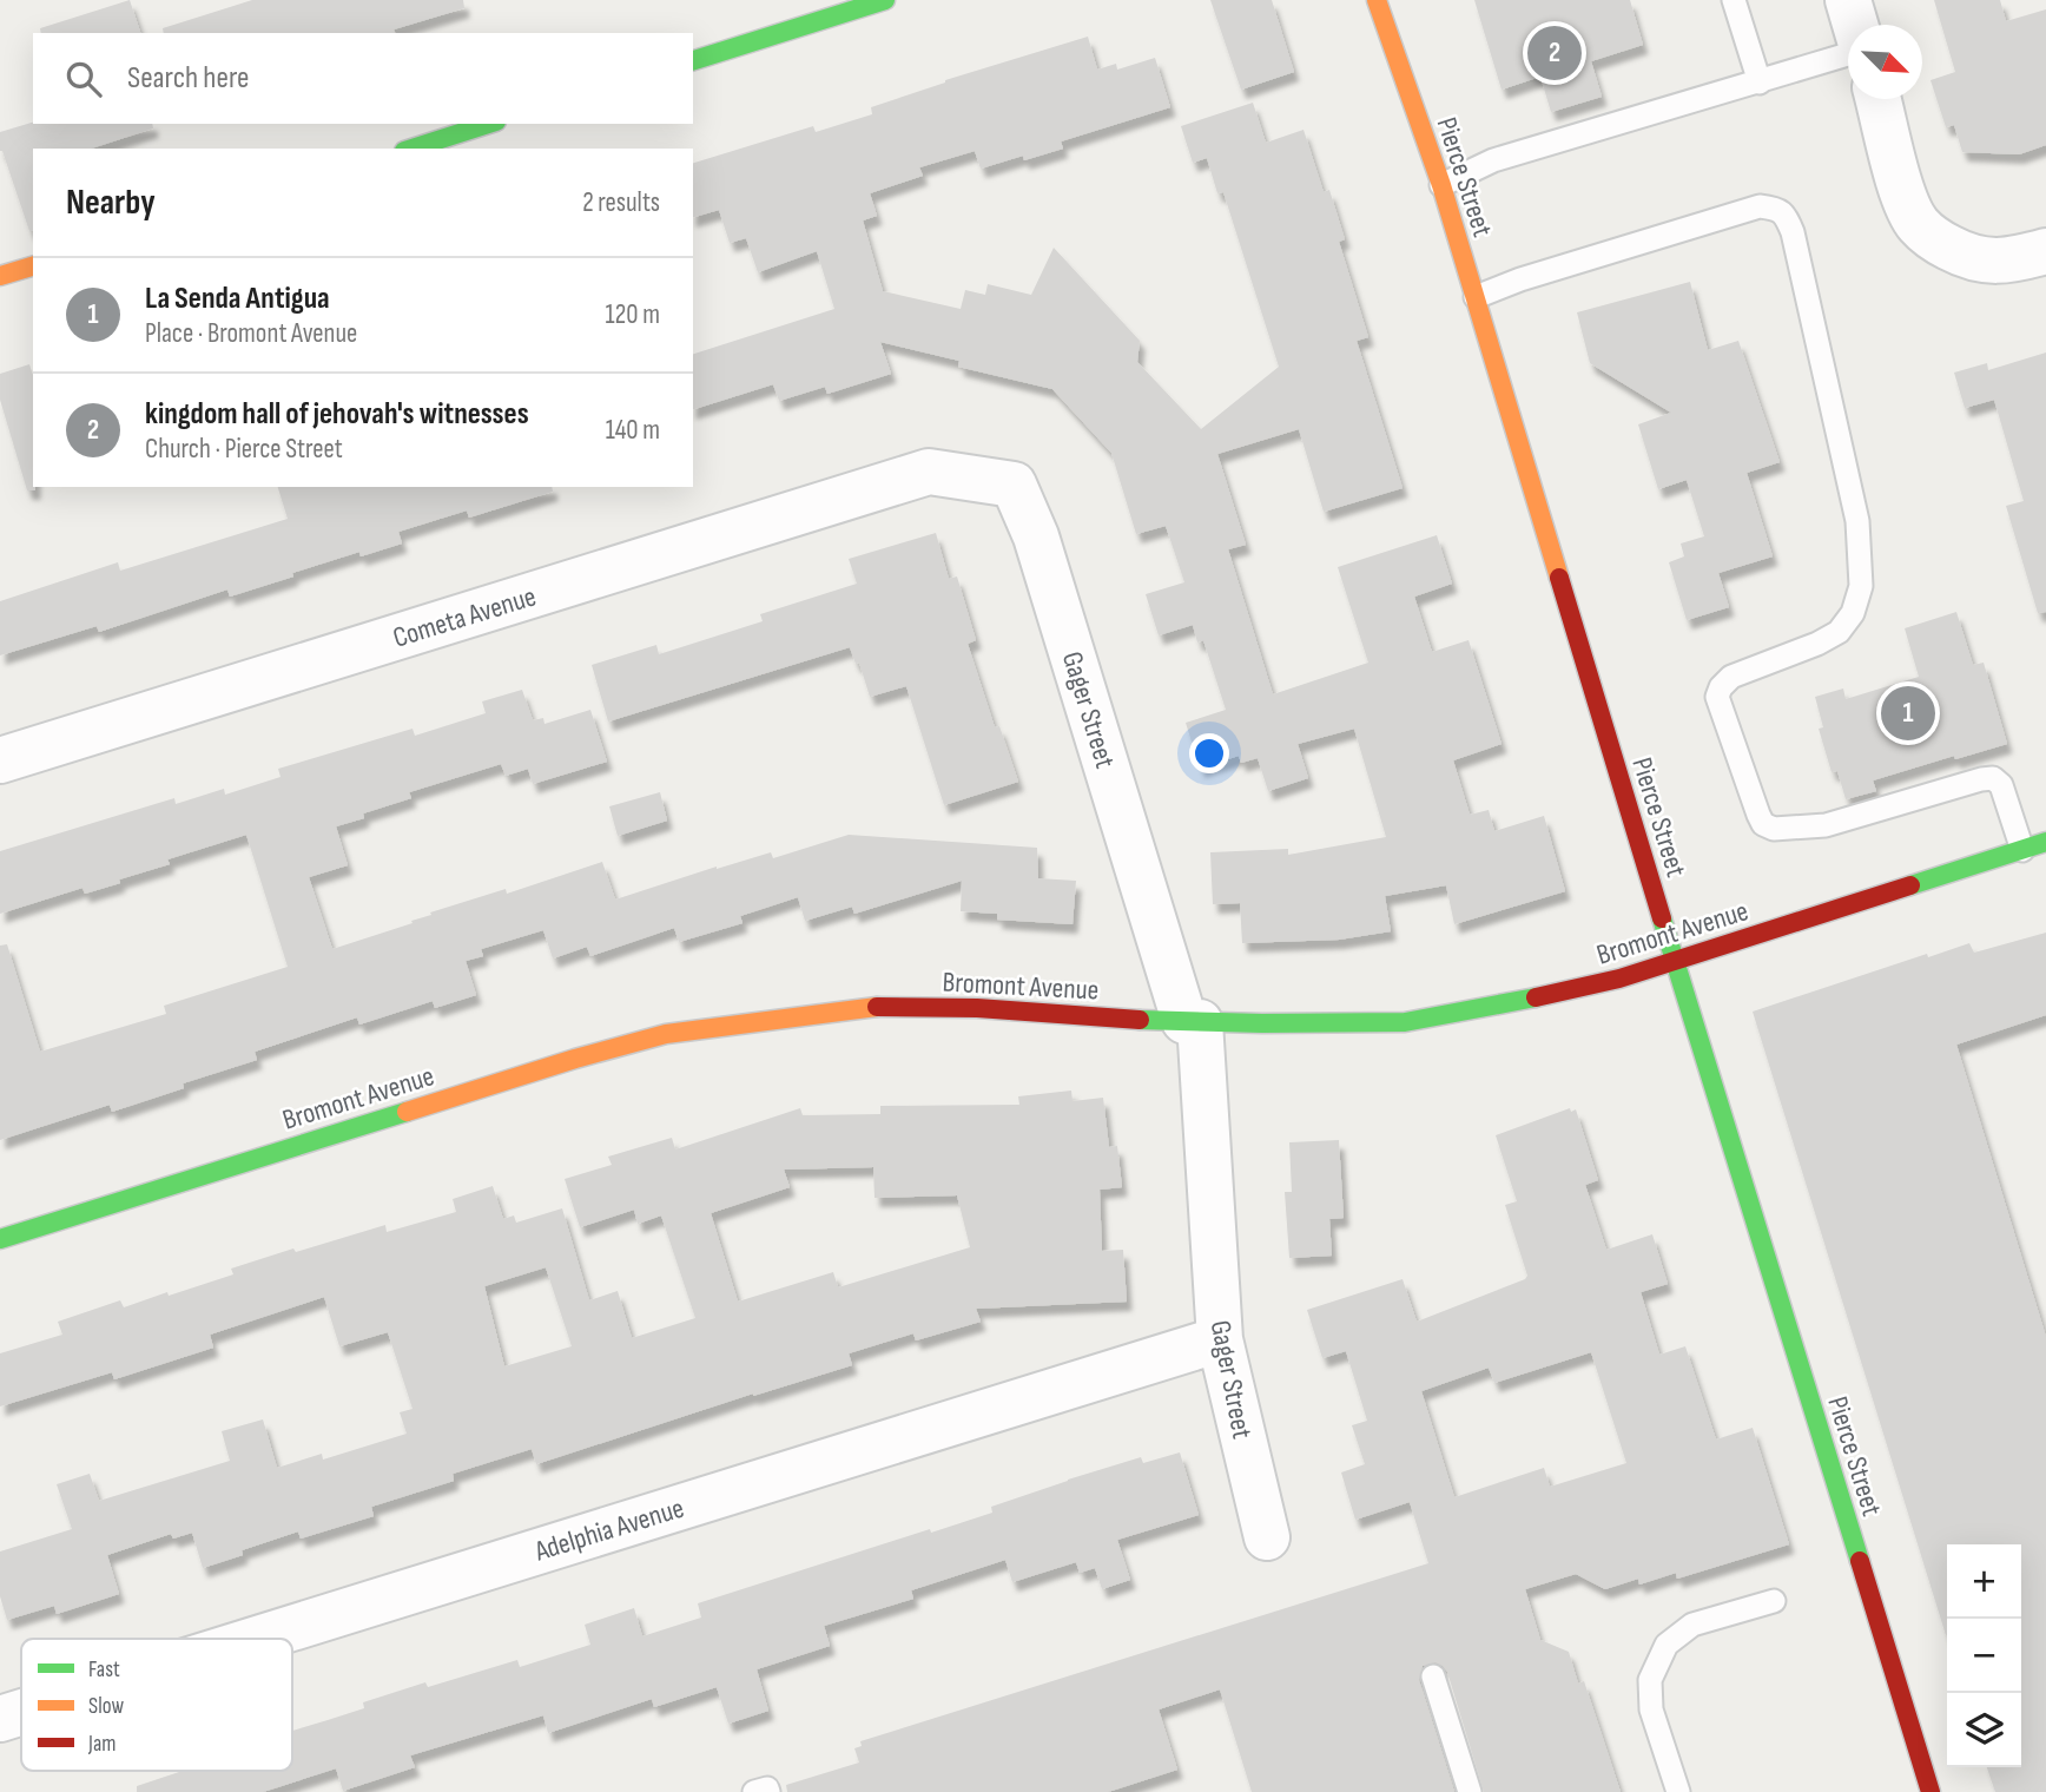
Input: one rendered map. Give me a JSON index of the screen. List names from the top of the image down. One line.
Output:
{"streets":{"street":["Pierce Street","Cometa Avenue","Gager Street","Bromont Avenue","Adelphia Avenue"]},"crossings":[["Pierce Street","Bromont Avenue"],["Cometa Avenue","Gager Street"],["Gager Street","Bromont Avenue"],["Gager Street","Adelphia Avenue"]],"legend":["Fast","Slow","Jam"],"north":"bottom right","page":{"pins":["2","1"],"search":"Search here","heading":["Nearby","2 results"],"list":[{"mark":"1","name":"La Senda Antigua","note":"Place · Bromont Avenue","value":"120 m"},{"mark":"2","name":"kingdom hall of jehovah's witnesses","note":"Church · Pierce Street","value":"140 m"}],"map_buttons":["+","−"]}}
